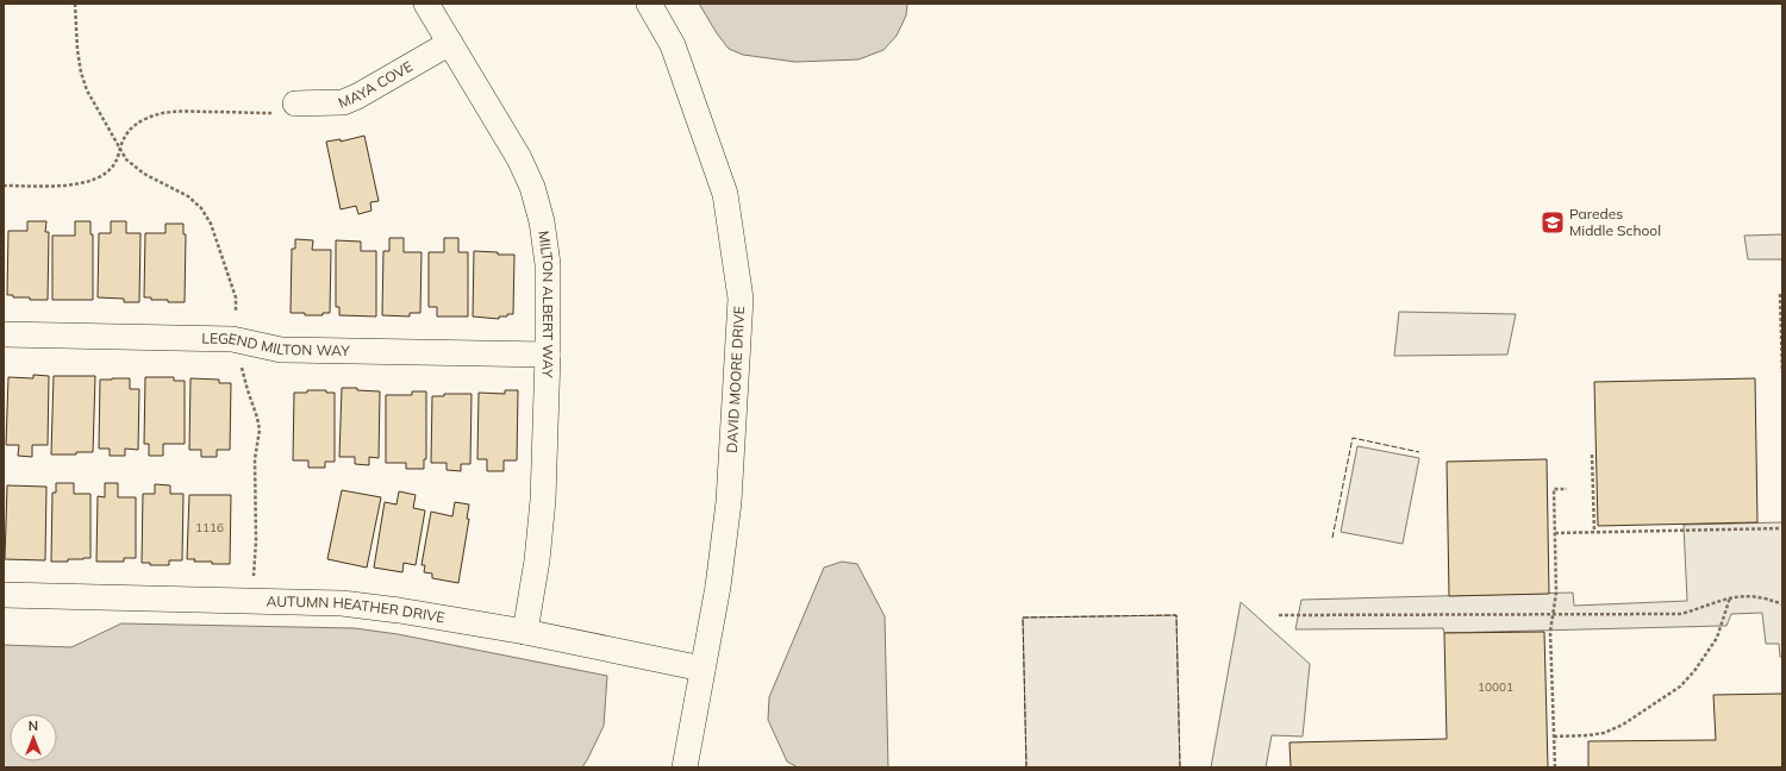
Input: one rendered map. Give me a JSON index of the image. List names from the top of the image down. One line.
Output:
{"streets":{"street":["MAYA COVE","MILTON ALBERT WAY","LEGEND MILTON WAY","DAVID MOORE DRIVE","AUTUMN HEATHER DRIVE"]},"crossings":[["MAYA COVE","MILTON ALBERT WAY"],["MILTON ALBERT WAY","LEGEND MILTON WAY"],["MILTON ALBERT WAY","AUTUMN HEATHER DRIVE"],["DAVID MOORE DRIVE","AUTUMN HEATHER DRIVE"]],"places":{"school or university":["Paredes Middle School"]},"house_numbers":["1116","10001"],"north":"top"}
